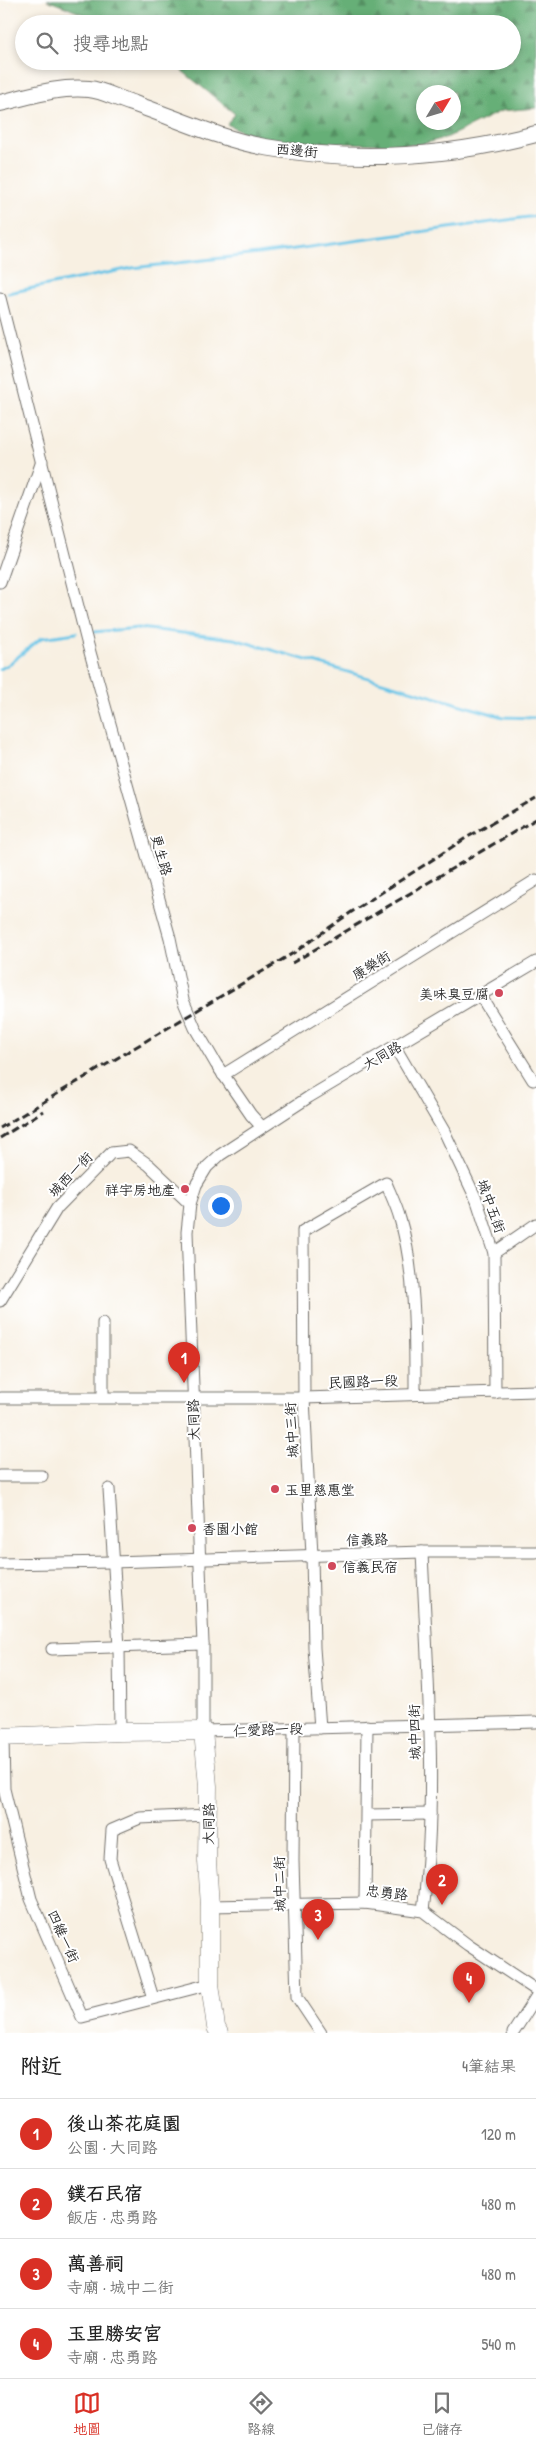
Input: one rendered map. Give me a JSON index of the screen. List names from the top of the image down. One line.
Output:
{"streets":{"main road":["大同路","仁愛路一段"],"street":["西邊街","更生路","康樂街","城西一街","城中五街","民國路一段","城中三街","信義路","城中四街","城中二街","忠勇路","四維一街"]},"crossings":[["更生路","康樂街"],["更生路","大同路"],["大同路","城西一街"],["大同路","城中五街"],["大同路","民國路一段"],["大同路","信義路"],["大同路","仁愛路一段"],["大同路","忠勇路"],["大同路","四維一街"],["城中五街","民國路一段"],["民國路一段","城中三街"],["城中三街","信義路"],["城中三街","仁愛路一段"],["信義路","城中四街"],["仁愛路一段","城中四街"],["仁愛路一段","城中二街"],["仁愛路一段","四維一街"],["城中四街","忠勇路"],["城中二街","忠勇路"]],"places":["美味臭豆腐","祥宇房地產","玉里慈惠堂","香園小館","信義民宿"],"north":"top right","page":{"search":"搜尋地點","pins":["1","2","3","4"],"heading":["附近","4筆結果"],"list":[{"mark":"1","name":"後山茶花庭園","note":"公園 · 大同路","value":"120 m"},{"mark":"2","name":"鏷石民宿","note":"飯店 · 忠勇路","value":"480 m"},{"mark":"3","name":"萬善祠","note":"寺廟 · 城中二街","value":"480 m"},{"mark":"4","name":"玉里勝安宮","note":"寺廟 · 忠勇路","value":"540 m"}],"nav":["地圖","路線","已儲存"]}}
